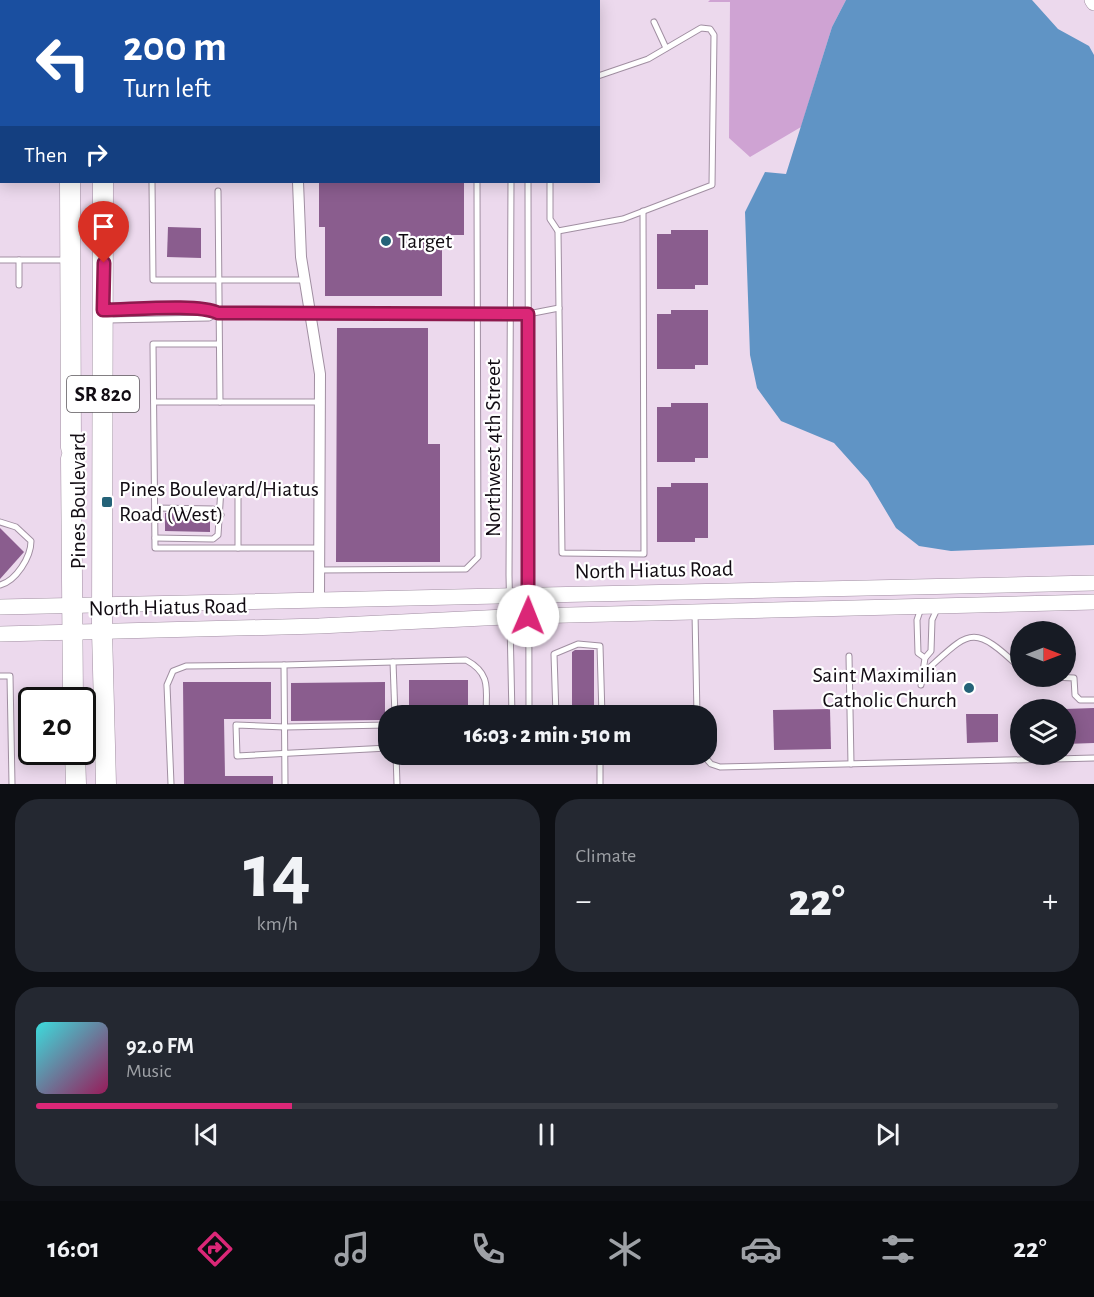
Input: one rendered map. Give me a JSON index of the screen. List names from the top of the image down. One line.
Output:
{"streets":{"highway":["SR 820","Pines Boulevard"],"main road":["North Hiatus Road"],"lane":["Northwest 4th Street"]},"crossings":[["Northwest 4th Street","North Hiatus Road"],["Pines Boulevard","North Hiatus Road"]],"places":{"other":["Target","Saint Maximilian Catholic Church"],"transit":["Pines Boulevard/Hiatus Road (West)"]},"north":"right","page":{"turn":["200 m","Turn left"],"then":"Then","limit":"20","trip":"16:03 · 2 min · 510 m","tile":[["14","km/h"],"Climate"],"heat":["−","22°","+"],"song":["92.0 FM","Music"],"tabs":["16:01","22°"]}}
